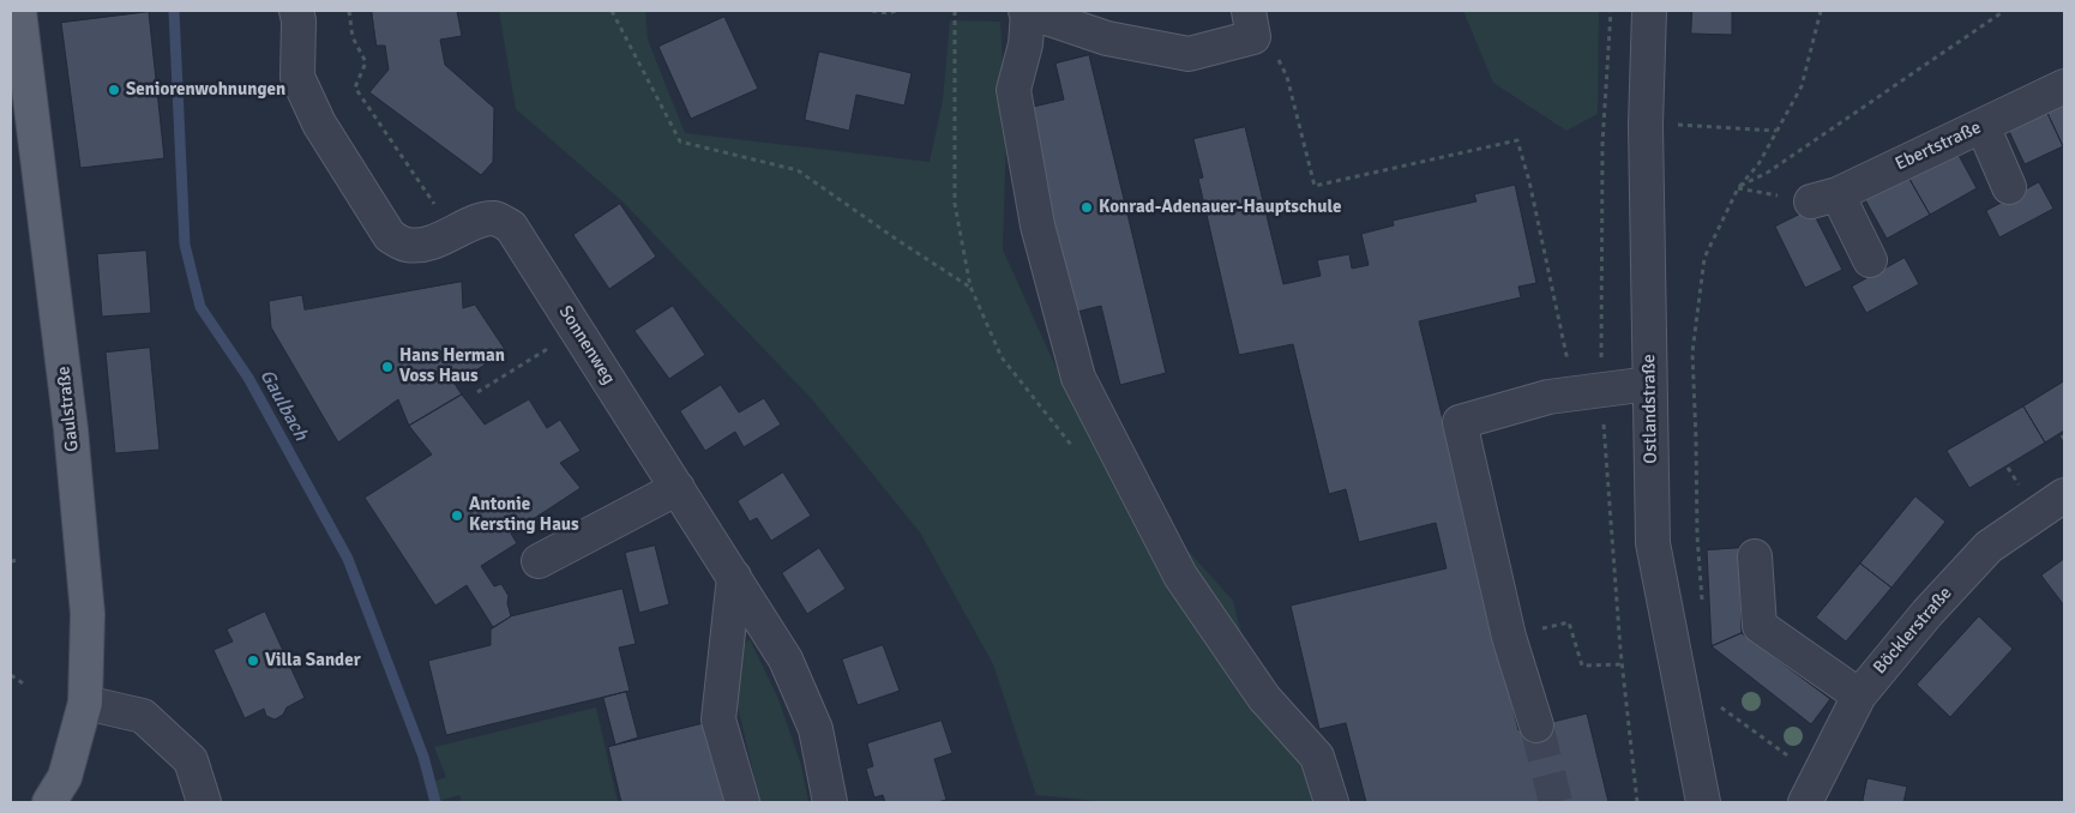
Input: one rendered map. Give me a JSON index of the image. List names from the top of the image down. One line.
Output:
{"streets":{"main road":["Gaulstraße"],"street":["Ebertstraße","Sonnenweg","Ostlandstraße","Böcklerstraße"]},"water":["Gaulbach"],"places":["Seniorenwohnungen","Konrad-Adenauer-Hauptschule","Hans Herman Voss Haus","Antonie Kersting Haus","Villa Sander"]}
